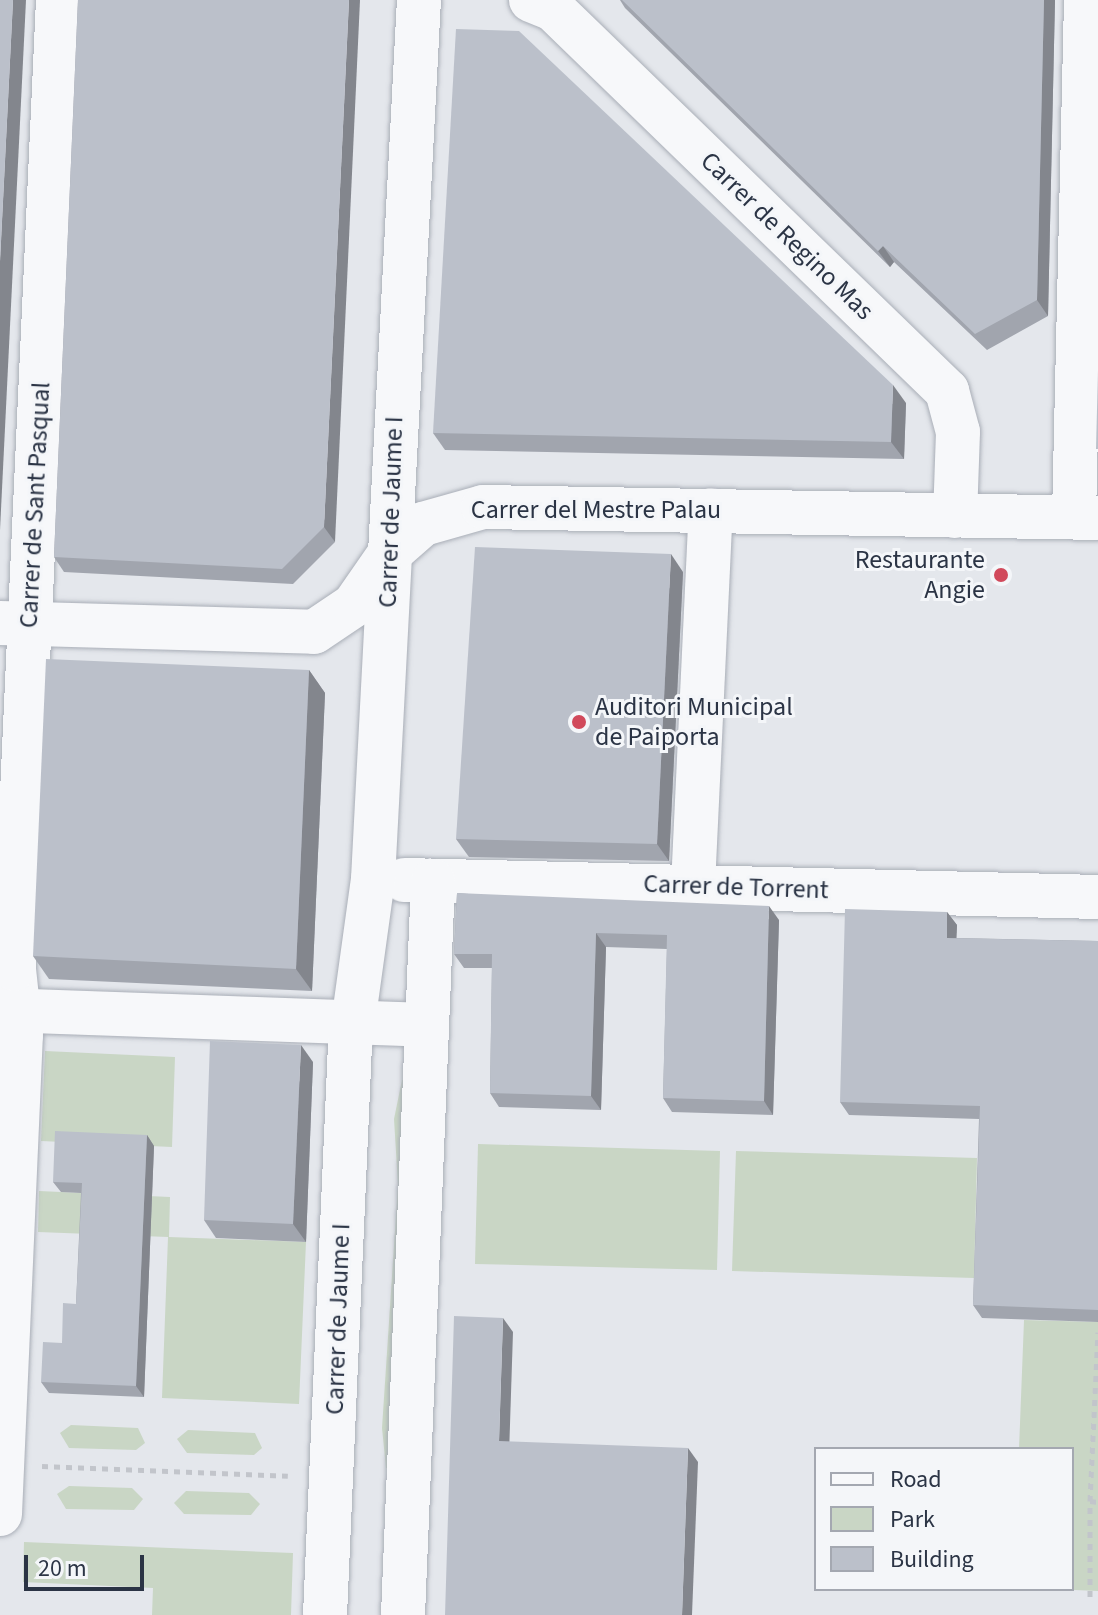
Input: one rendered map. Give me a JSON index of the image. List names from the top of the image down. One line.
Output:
{"streets":{"street":["Carrer de Regino Mas","Carrer de Sant Pasqual","Carrer del Mestre Palau","Carrer de Jaume I","Carrer de Torrent"]},"crossings":[["Carrer de Regino Mas","Carrer del Mestre Palau"],["Carrer de Sant Pasqual","Carrer del Mestre Palau"],["Carrer del Mestre Palau","Carrer de Jaume I"],["Carrer de Jaume I","Carrer de Torrent"]],"places":["Restaurante Angie","Auditori Municipal de Paiporta"],"legend":["Road","Park","Building"],"scale_bar":"20 m"}
